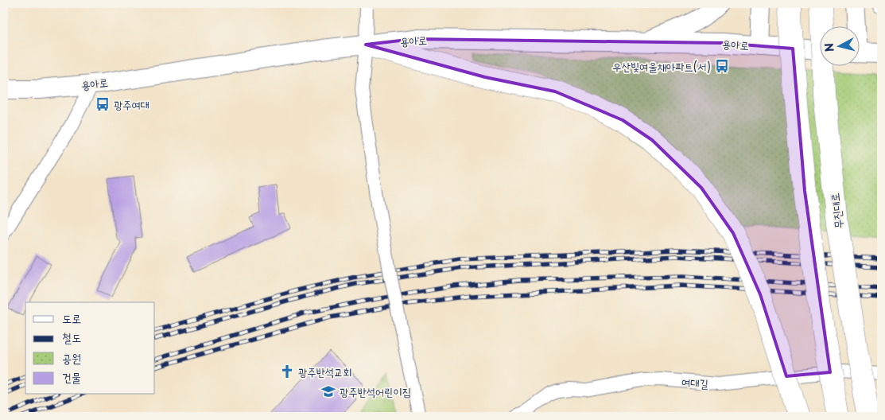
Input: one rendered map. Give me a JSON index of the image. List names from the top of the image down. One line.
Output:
{"streets":{"highway":["무진대로"],"main road":["용아로"],"street":["여대길"]},"places":{"bus stop":["우산빛여울채아파트(서)","광주여대"],"church":["광주반석교회"],"school or university":["광주반석어린이집"]},"legend":["도로","철도","공원","건물"],"north":"left"}
